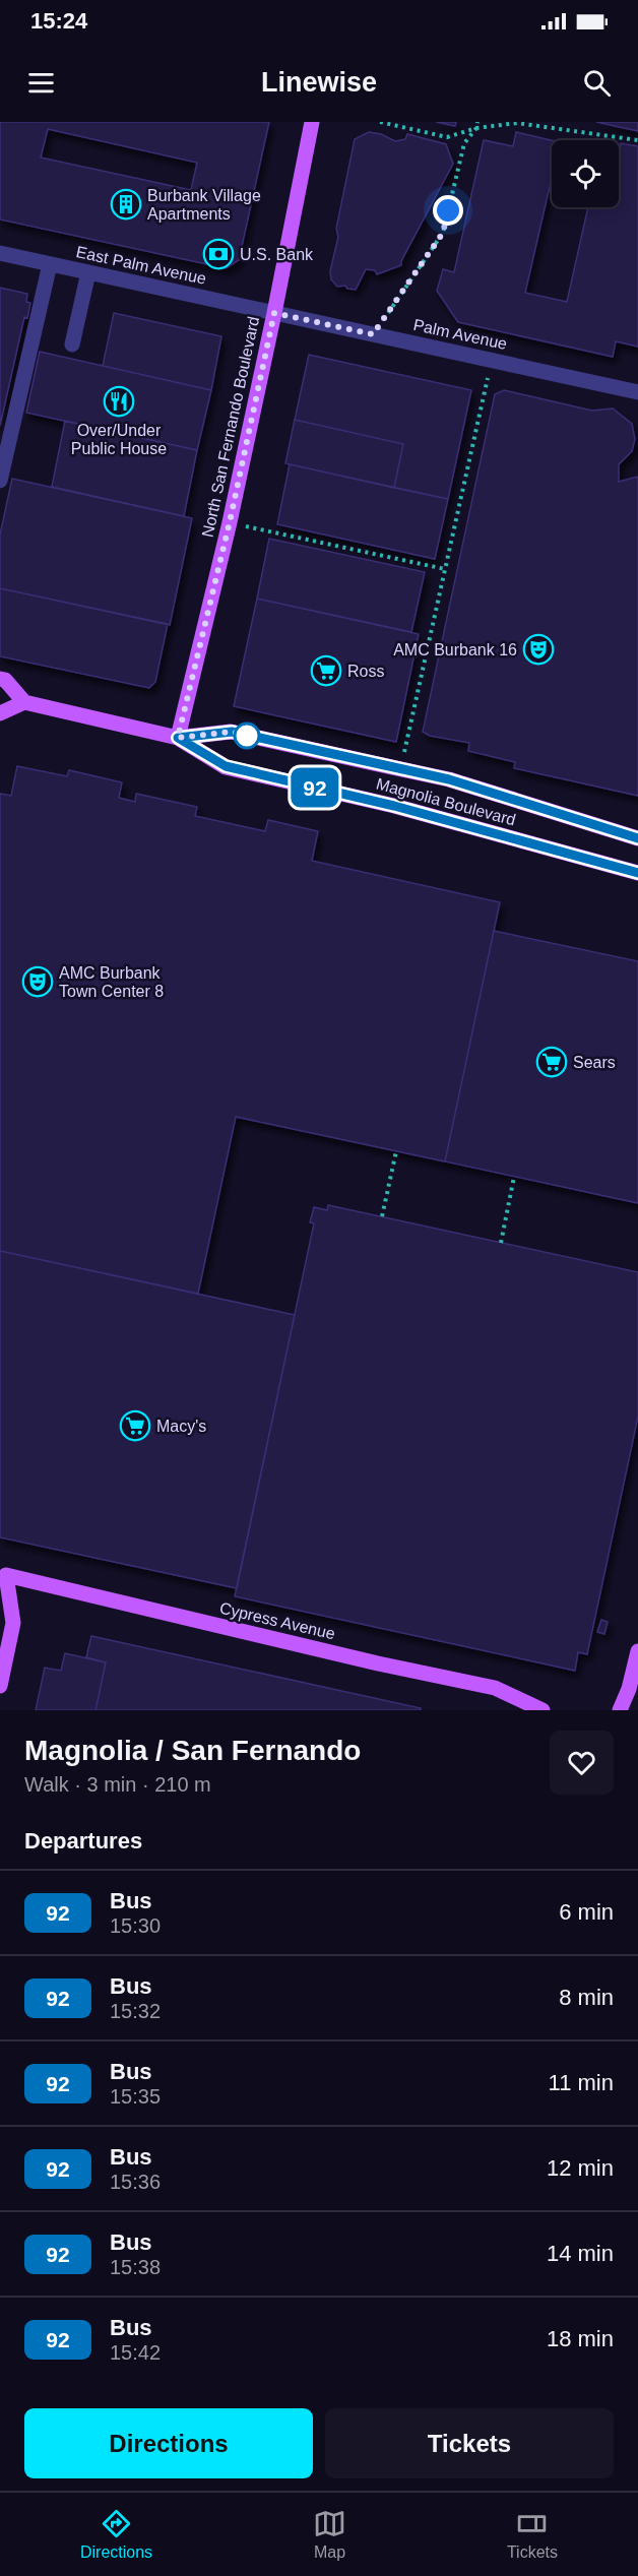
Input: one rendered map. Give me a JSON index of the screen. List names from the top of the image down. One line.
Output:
{"streets":{"main road":["North San Fernando Boulevard","Magnolia Boulevard","Cypress Avenue"],"street":["East Palm Avenue","Palm Avenue"]},"crossings":[["East Palm Avenue","Palm Avenue"],["East Palm Avenue","North San Fernando Boulevard"],["Palm Avenue","North San Fernando Boulevard"],["North San Fernando Boulevard","Magnolia Boulevard"]],"places":{"building":["Burbank Village Apartments"],"bank":["U.S. Bank"],"restaurant":["Over/Under Public House"],"theatre":["AMC Burbank 16","AMC Burbank Town Center 8"],"supermarket":["Ross","Sears","Macy's"]},"lines":["bus line 92"],"page":{"status":"15:24","header":"Linewise","on_map":"92","heading":[["Magnolia / San Fernando","Walk · 3 min · 210 m"],"Departures"],"list":[{"mark":"92","name":"Bus","note":"15:30","value":"6 min"},{"mark":"92","name":"Bus","note":"15:32","value":"8 min"},{"mark":"92","name":"Bus","note":"15:35","value":"11 min"},{"mark":"92","name":"Bus","note":"15:36","value":"12 min"},{"mark":"92","name":"Bus","note":"15:38","value":"14 min"},{"mark":"92","name":"Bus","note":"15:42","value":"18 min"}],"buttons":["Directions","Tickets"],"tabs":["Directions","Map","Tickets"]}}
